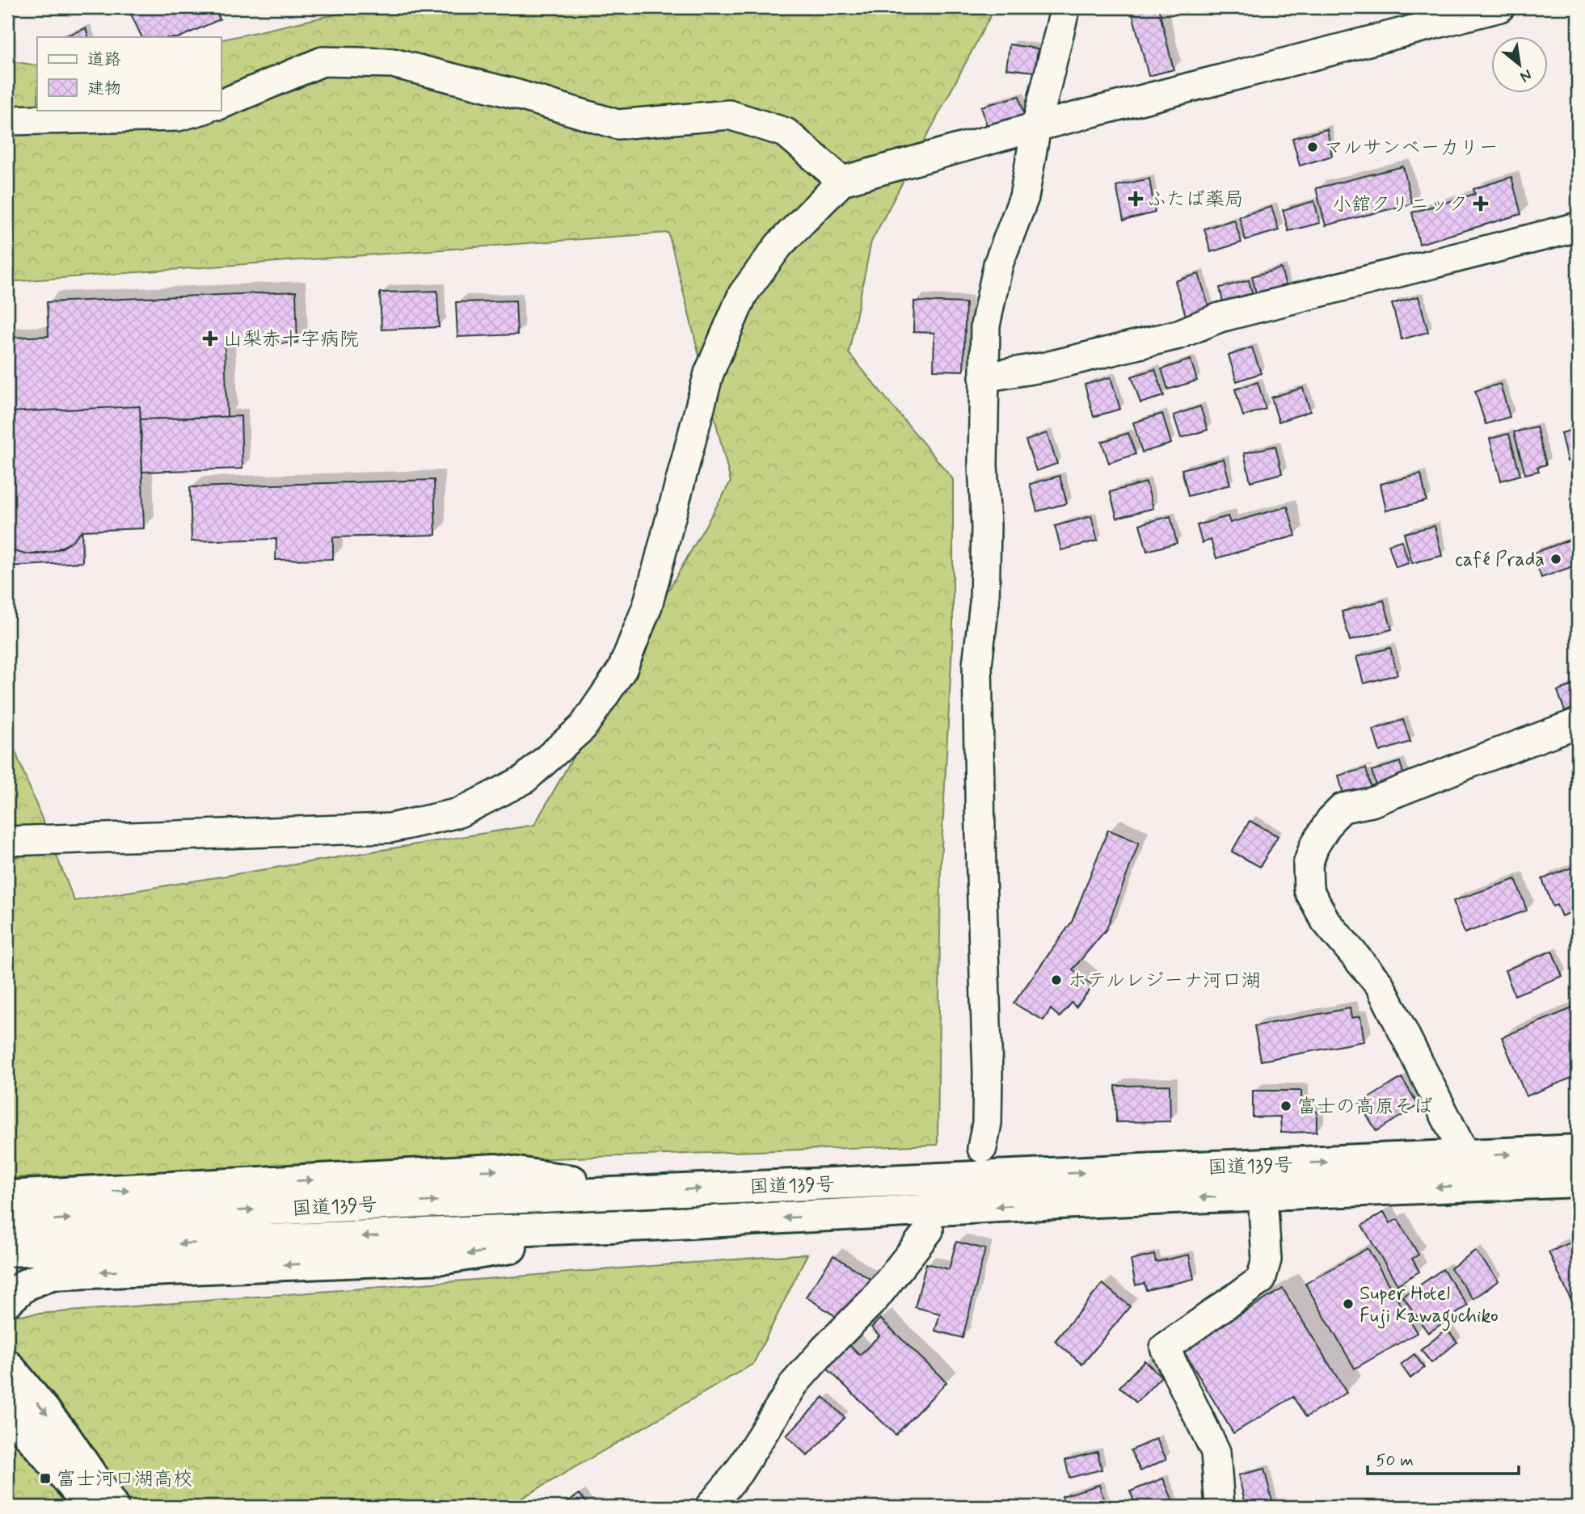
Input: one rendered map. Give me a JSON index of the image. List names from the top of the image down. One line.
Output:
{"streets":{"main road":["国道139号"]},"places":{"other":["マルサンベーカリー","café Prada","ホテルレジーナ河口湖","富士の高原そば","Super Hotel Fuji Kawaguchiko"],"health":["ふたば薬局","小舘クリニック","山梨赤十字病院"],"transit":["富士河口湖高校"]},"legend":["道路","建物"],"scale_bar":"50 m","north":"bottom right"}
